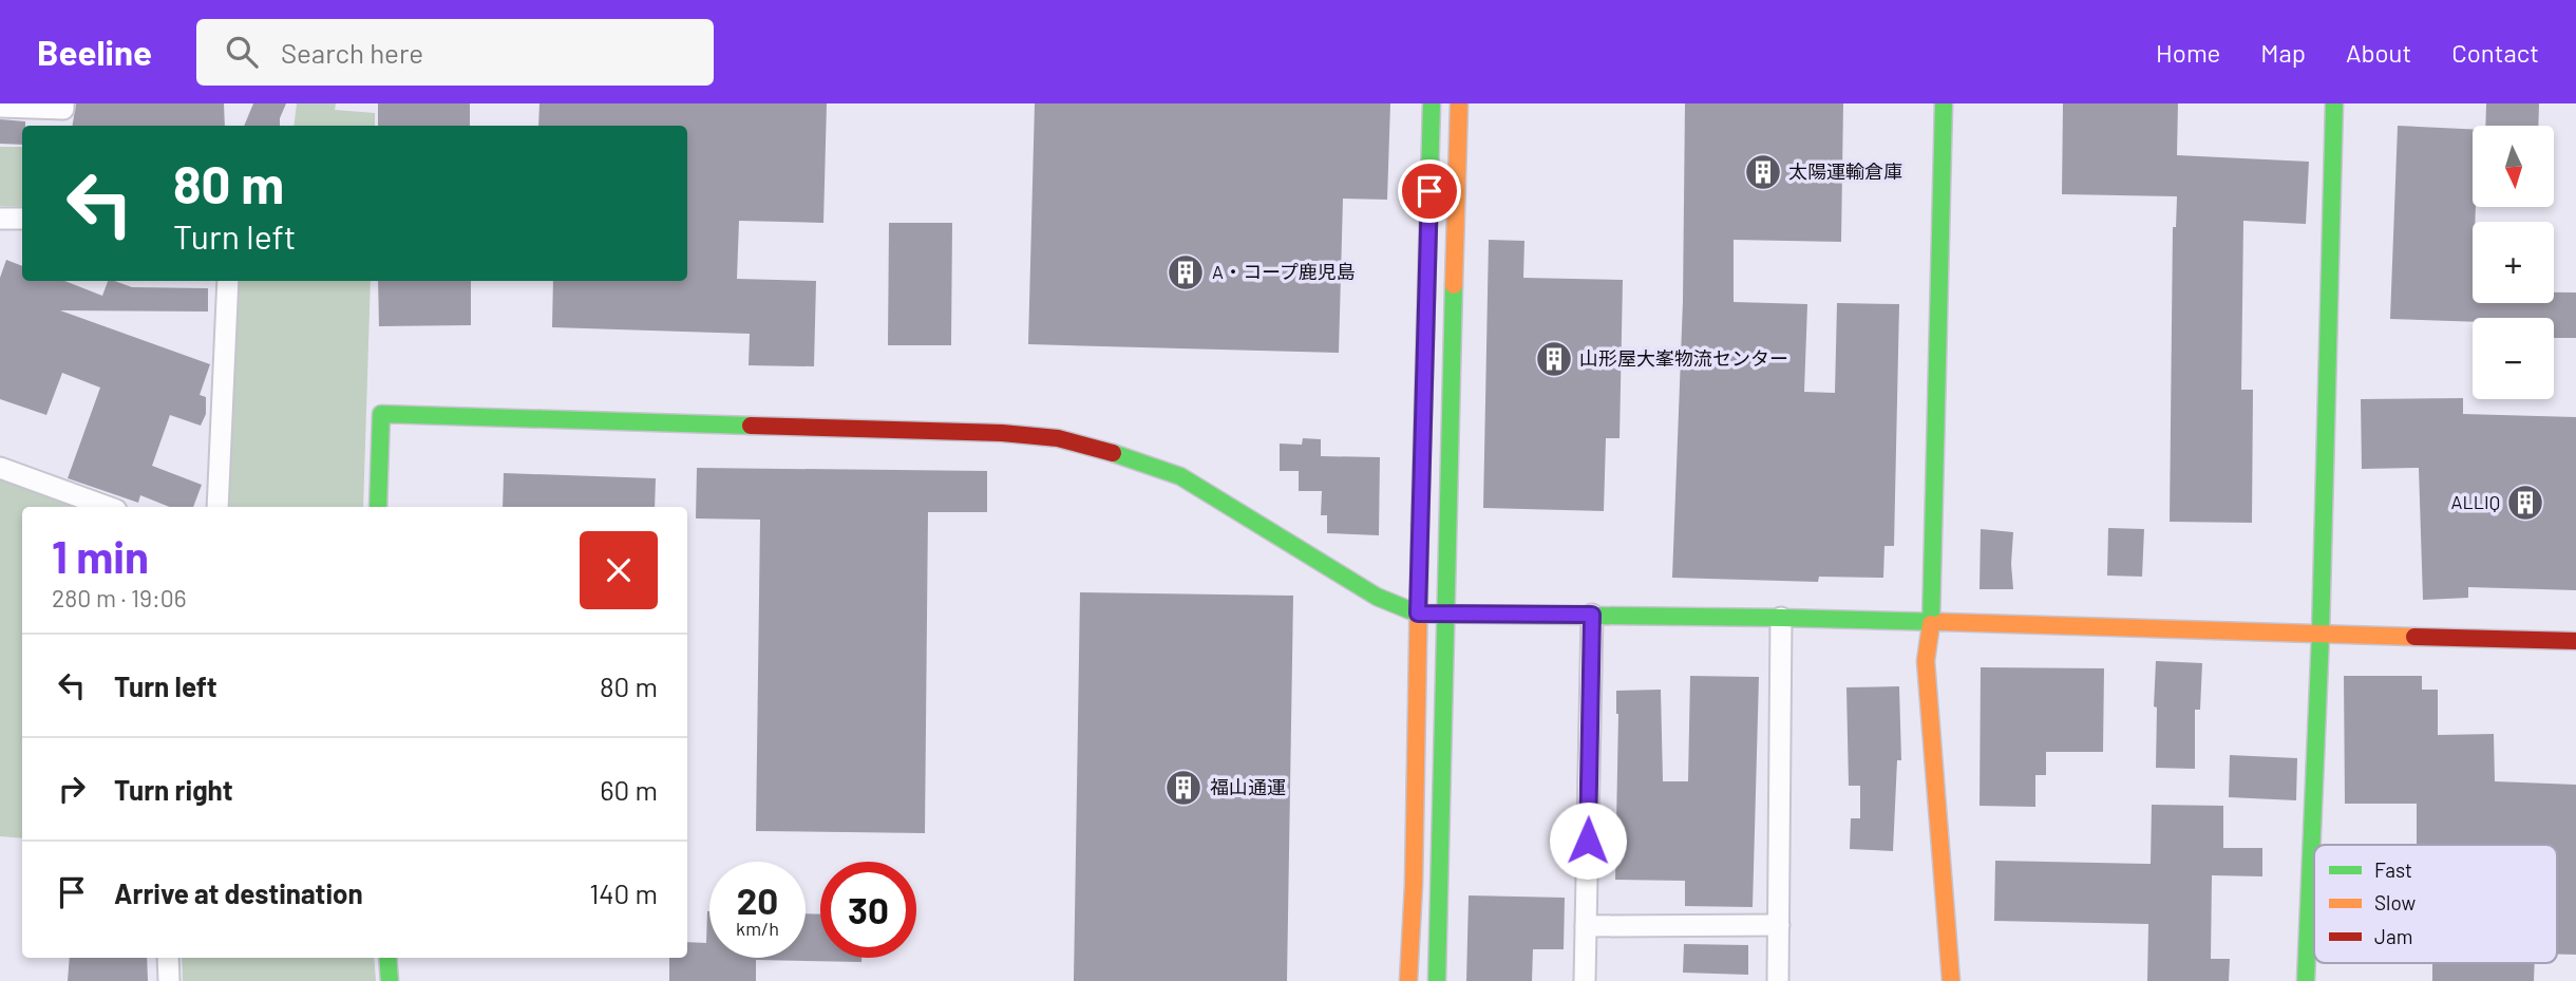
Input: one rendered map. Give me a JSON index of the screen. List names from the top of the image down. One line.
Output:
{"places":{"building":["太陽運輸倉庫","A・コープ鹿児島","山形屋大峯物流センター","ALLIQ","福山通運"]},"legend":["Fast","Slow","Jam"],"north":"bottom","page":{"header":"Beeline","search":"Search here","nav":["Home","Map","About","Contact"],"map_buttons":["+","−"],"turn":["80 m","Turn left"],"heading":["1 min","280 m · 19:06"],"list":[{"name":"Turn left","value":"80 m"},{"name":"Turn right","value":"60 m"},{"name":"Arrive at destination","value":"140 m"}],"speed":"20 km/h","limit":"30"}}
